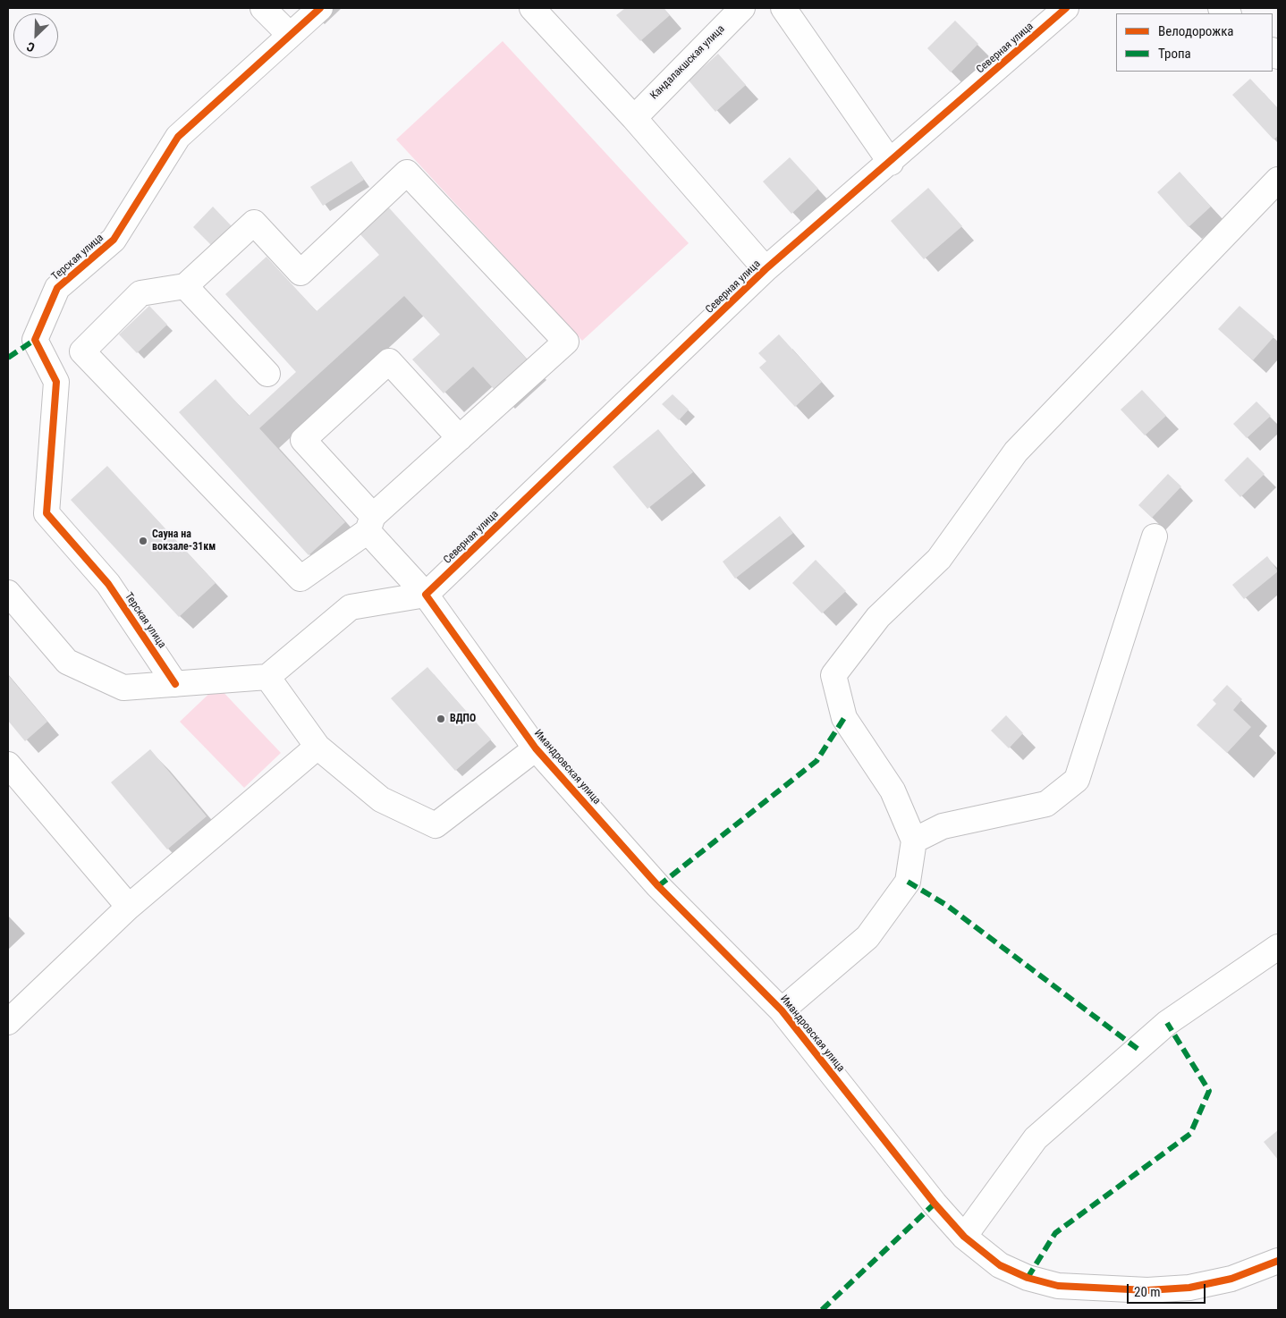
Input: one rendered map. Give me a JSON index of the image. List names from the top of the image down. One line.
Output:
{"streets":{"street":["Северная улица","Кандалакшская улица","Терская улица","Имандровская улица"]},"crossings":[["Северная улица","Имандровская улица"]],"places":["Сауна на вокзале-31км","ВДПО"],"legend":["Велодорожка","Тропа"],"scale_bar":"20 m","north":"bottom left"}
